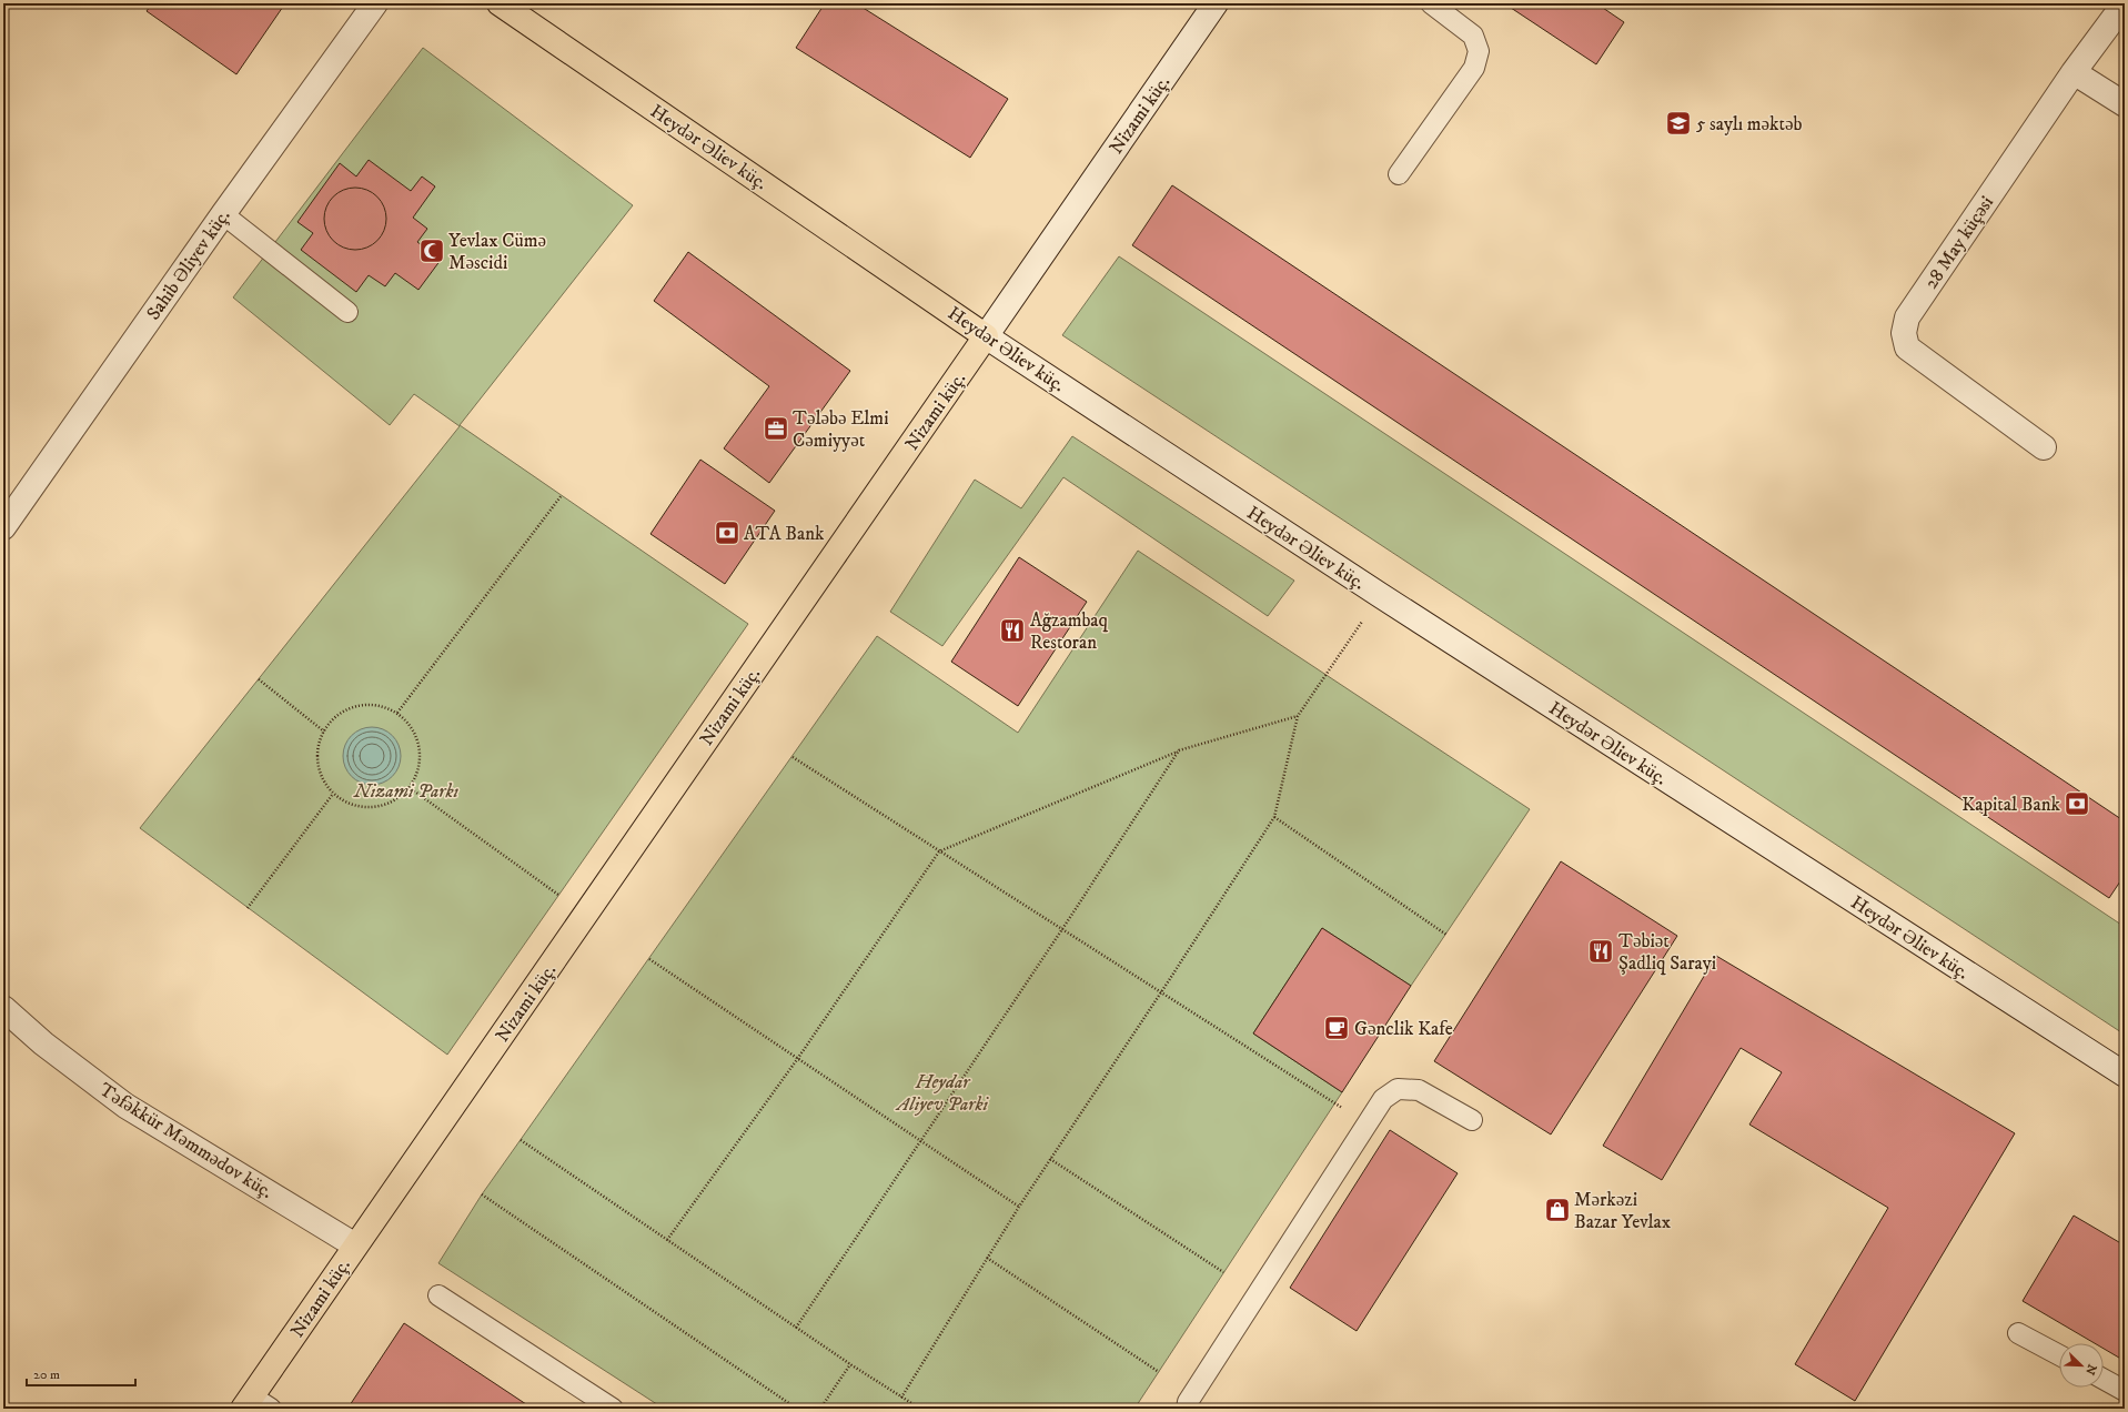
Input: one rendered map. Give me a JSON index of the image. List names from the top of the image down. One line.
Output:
{"streets":{"highway":["Nizami küç.","Heydər Əliev küç."],"street":["28 May küçəsi","Sahib Əliyev küç.","Təfəkkür Məmmədov küç."]},"crossings":[["Nizami küç.","Heydər Əliev küç."],["Nizami küç.","Təfəkkür Məmmədov küç."]],"parks":["Nizami Parkı","Heydar Aliyev Parki"],"places":{"school or university":["5 saylı məktəb"],"mosque":["Yevlax Cümə Məscidi"],"office":["Tələbə Elmi Cəmiyyət"],"bank":["ATA Bank","Kapital Bank"],"restaurant":["Ağzambaq Restoran","Təbiət Şadliq Sarayi"],"cafe":["Gənclik Kafe"],"shop":["Mərkəzi Bazar Yevlax"]},"scale_bar":"20 m","north":"bottom right"}
